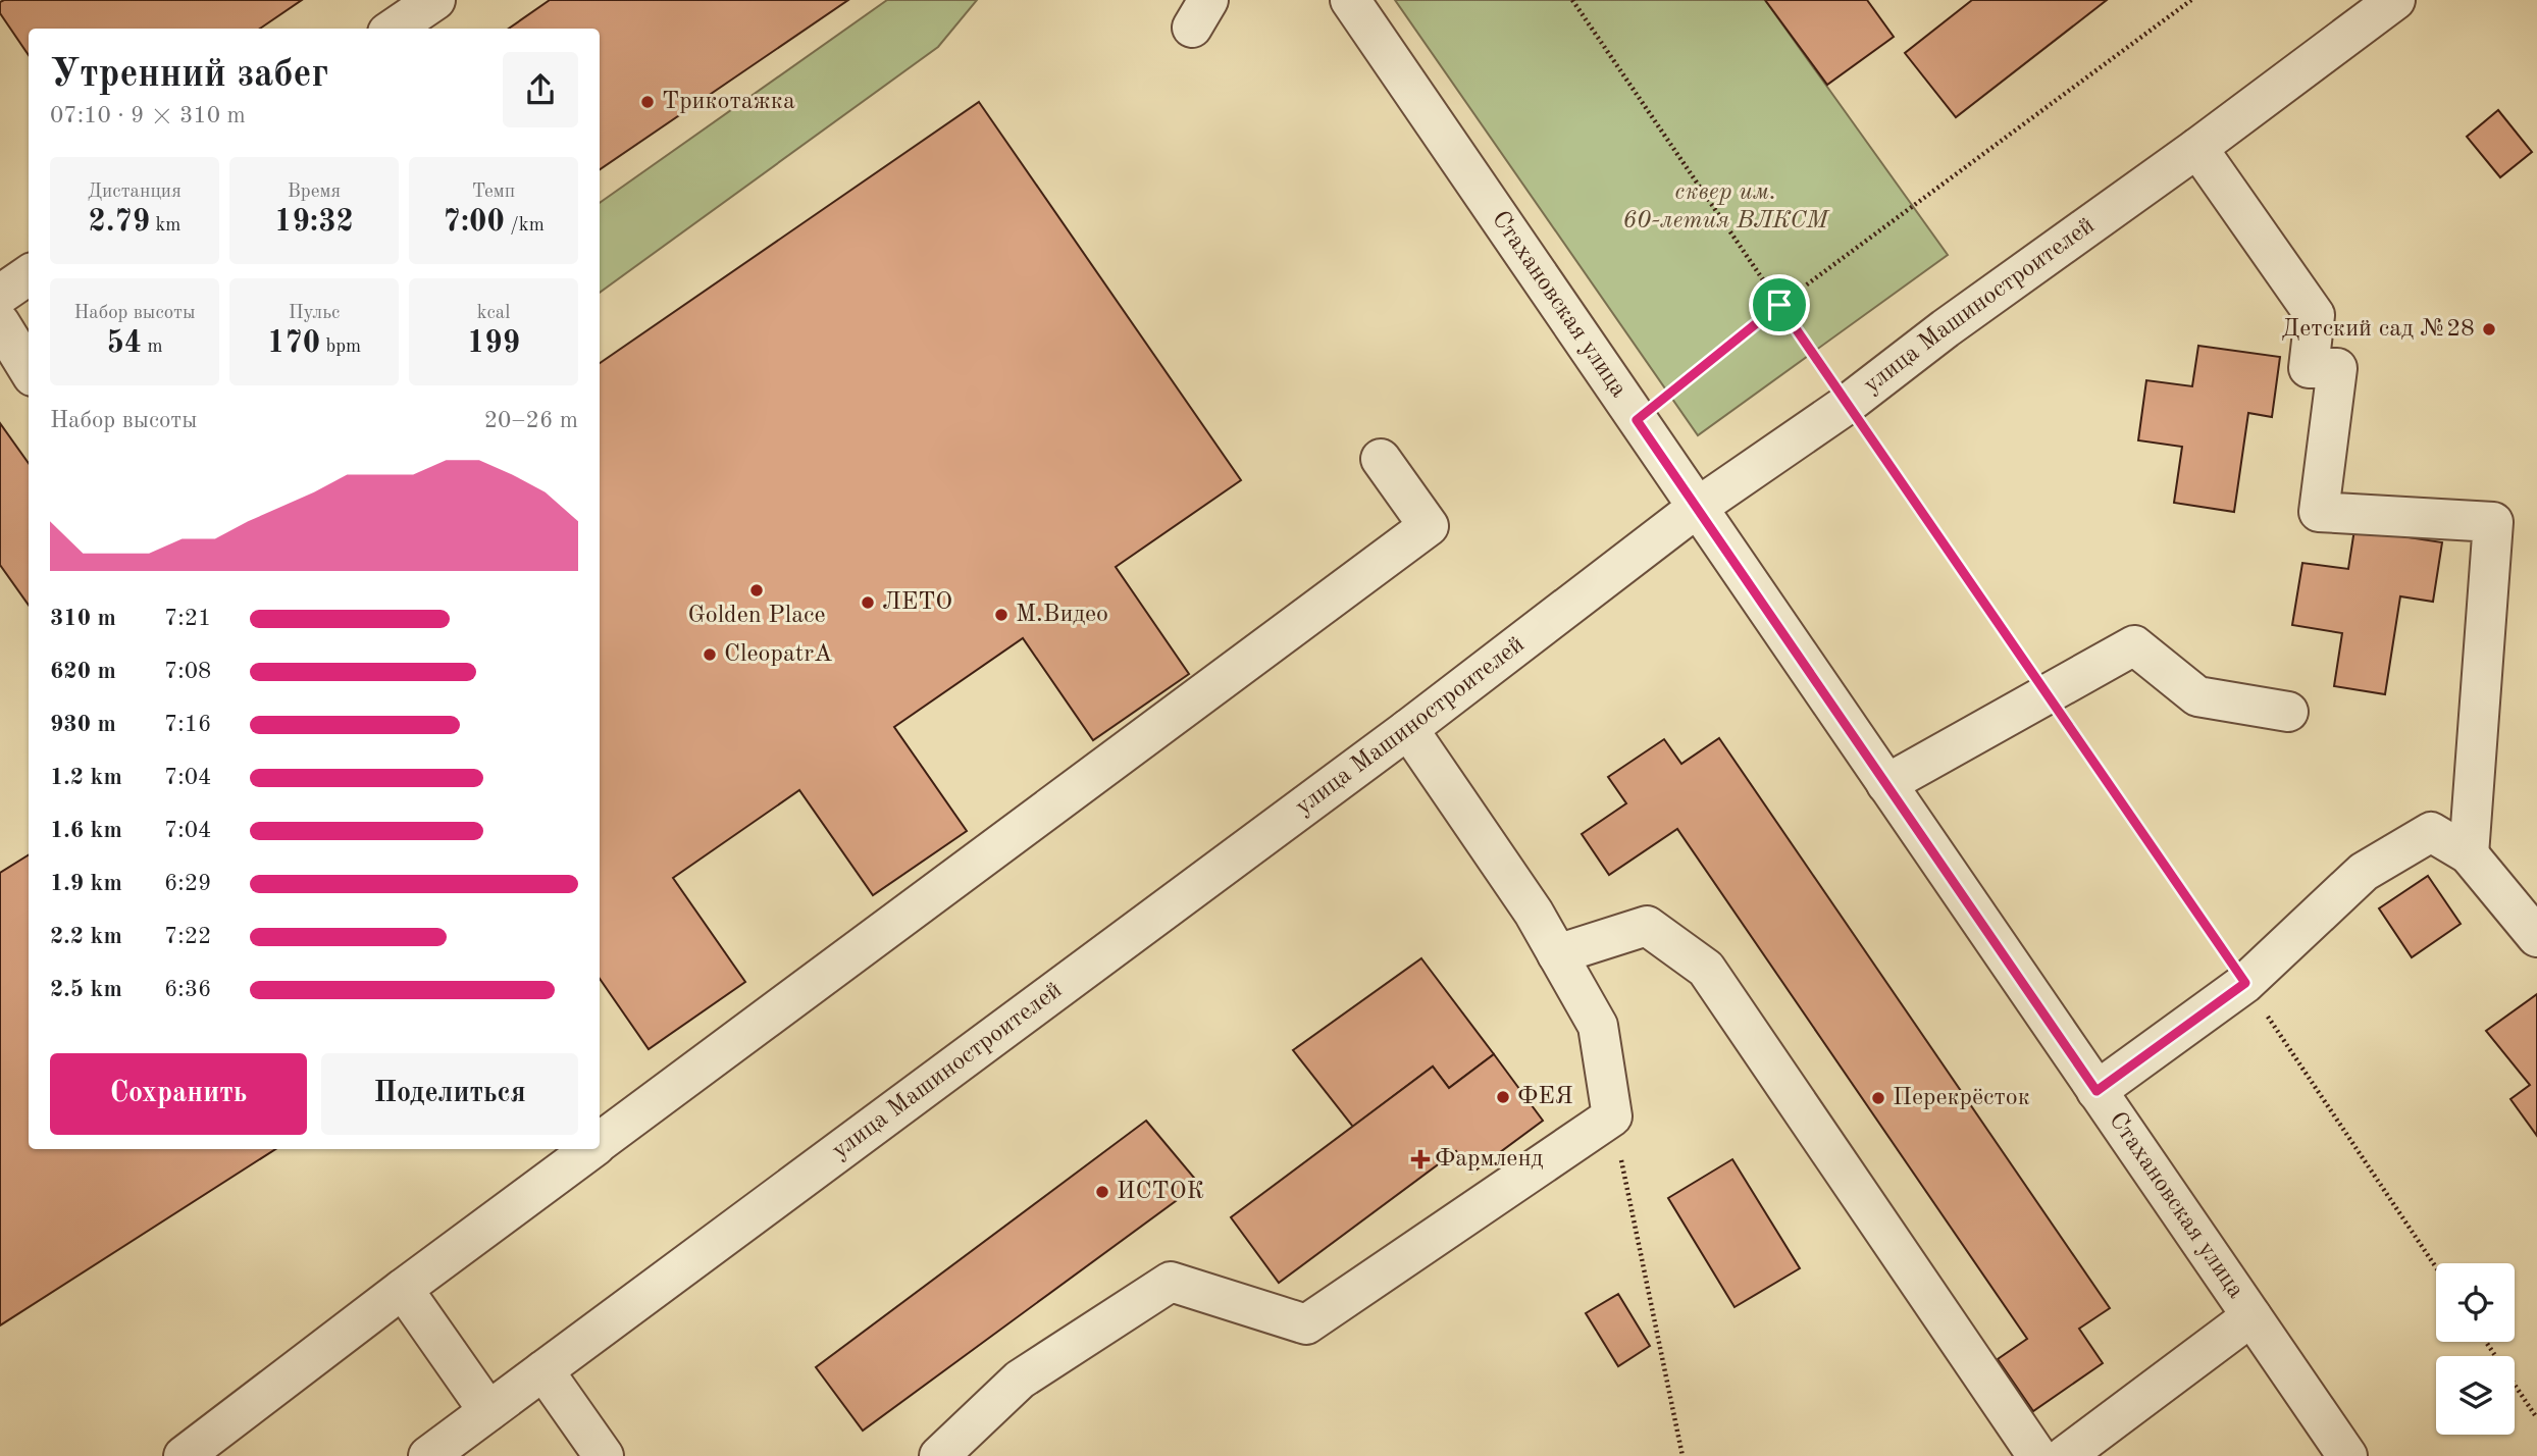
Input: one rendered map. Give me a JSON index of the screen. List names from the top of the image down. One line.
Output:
{"streets":{"street":["Стахановская улица","улица Машиностроителей"]},"crossings":[["Стахановская улица","улица Машиностроителей"]],"parks":["сквер им. 60-летия ВЛКСМ"],"places":{"other":["Трикотажка","Детский сад №28","Golden Place","ЛЕТО","М.Видео","CleopatrA","ФЕЯ","Перекрёсток","ИСТОК"],"health":["Фармленд"]},"page":{"heading":["Утренний забег","07:10 · 9 × 310 m"],"stats":[["Дистанция","2.79 km"],["Время","19:32"],["Темп","7:00 /km"],["Набор высоты","54 m"],["Пульс","170 bpm"],["kcal","199"]],"chart":["Набор высоты","20–26 m"],"list":[{"name":"310 m","note":"7:21"},{"name":"620 m","note":"7:08"},{"name":"930 m","note":"7:16"},{"name":"1.2 km","note":"7:04"},{"name":"1.6 km","note":"7:04"},{"name":"1.9 km","note":"6:29"},{"name":"2.2 km","note":"7:22"},{"name":"2.5 km","note":"6:36"}],"buttons":["Сохранить","Поделиться"]}}
